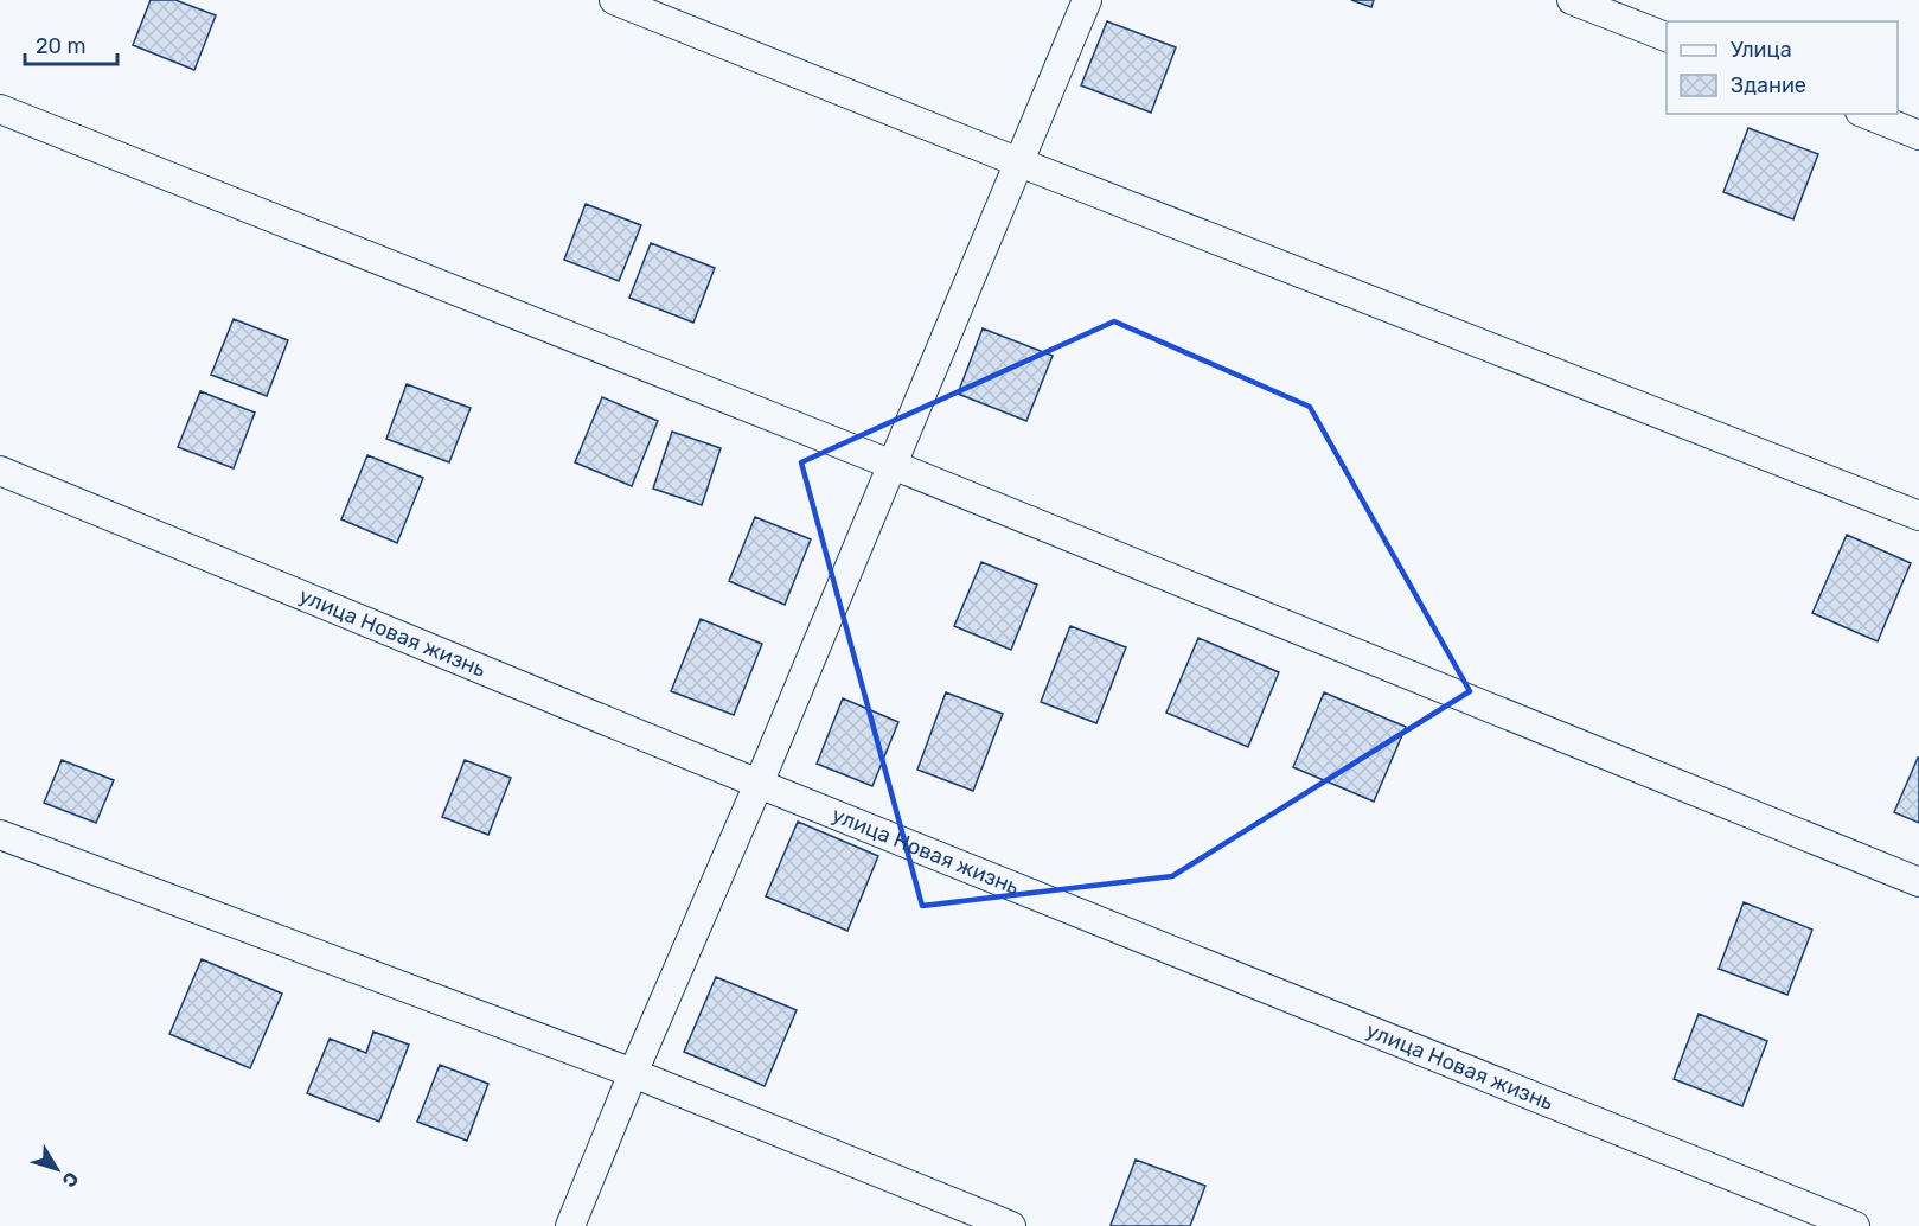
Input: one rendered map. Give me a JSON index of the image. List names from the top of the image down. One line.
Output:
{"streets":{"street":["улица Новая жизнь"]},"legend":["Улица","Здание"],"scale_bar":"20 m","north":"bottom right"}
